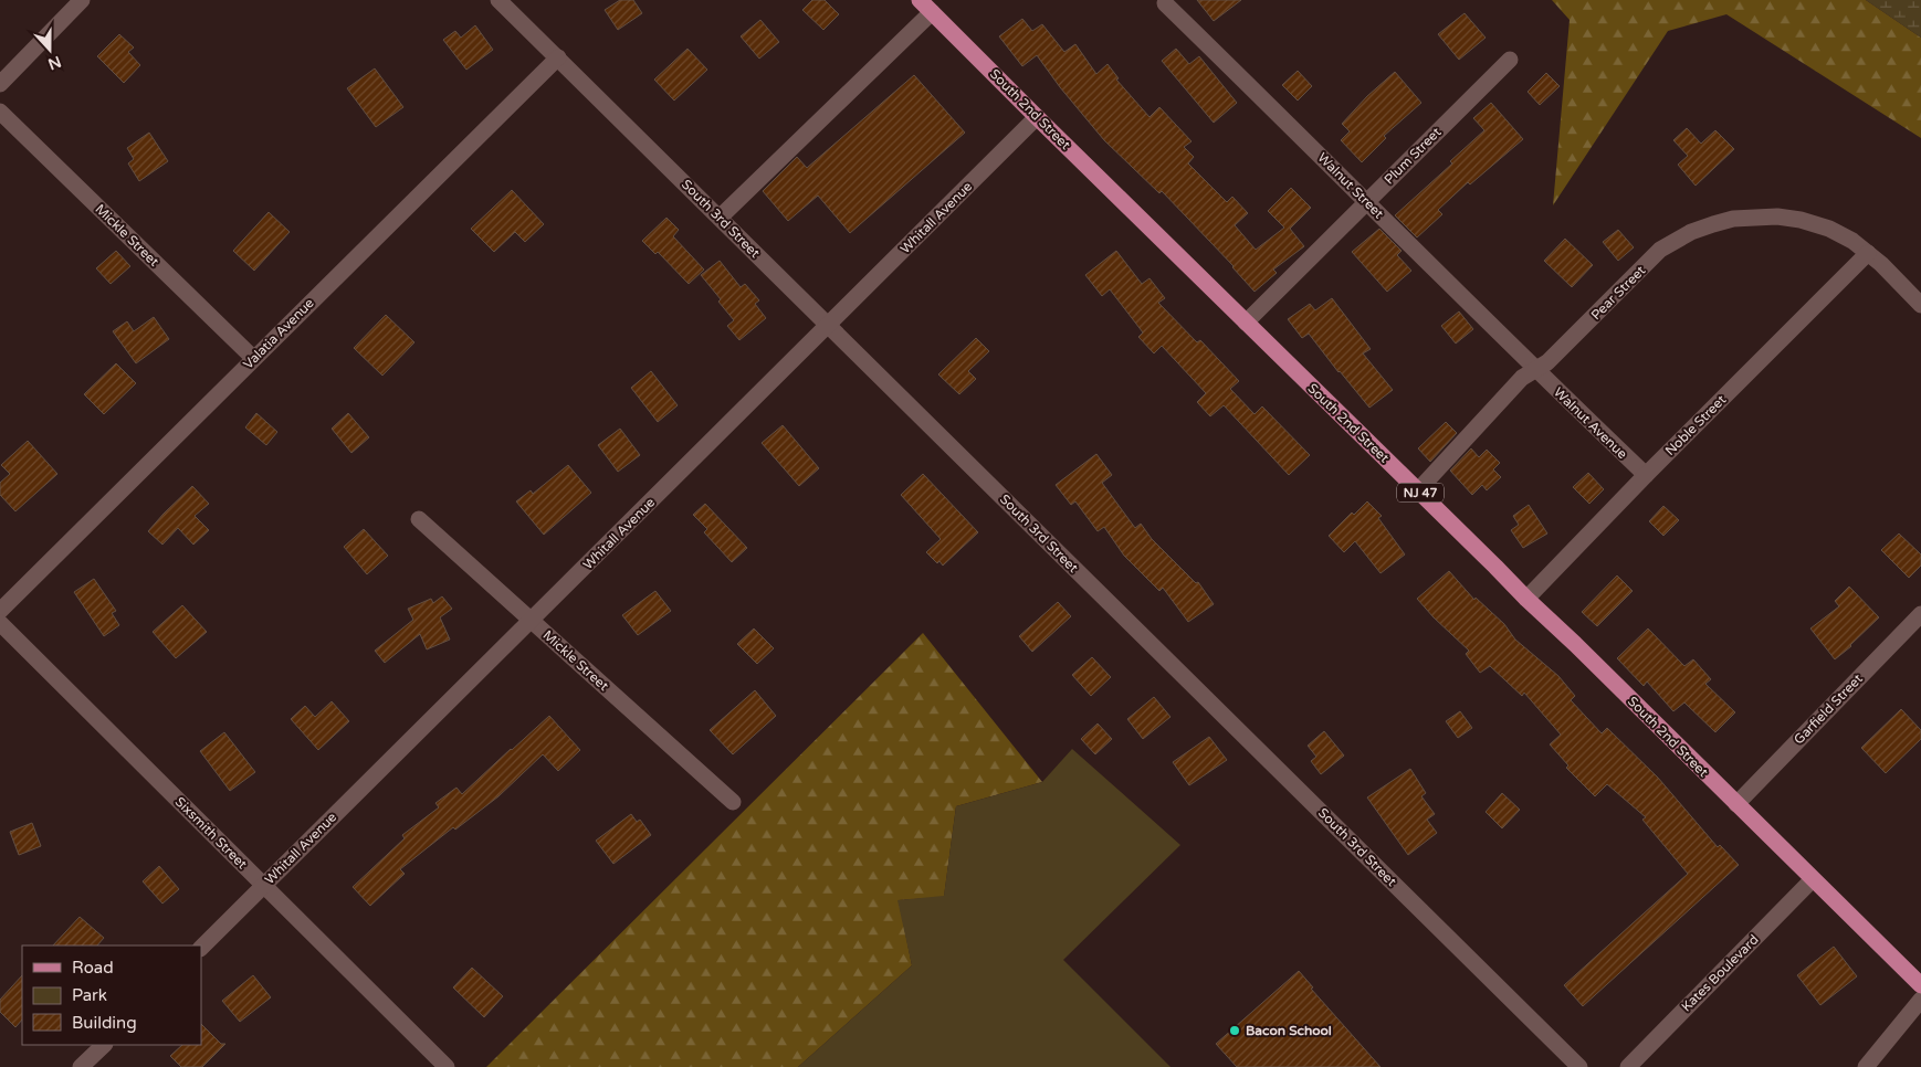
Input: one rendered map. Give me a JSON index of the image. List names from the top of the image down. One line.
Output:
{"streets":{"main road":["South 2nd Street","NJ 47"],"street":["Plum Street","Walnut Street","Whitall Avenue","South 3rd Street","Mickle Street","Pear Street","Valatia Avenue","Walnut Avenue","Noble Street","Garfield Street","Sixsmith Street","Kates Boulevard"]},"crossings":[["South 2nd Street","Plum Street"],["South 2nd Street","Whitall Avenue"],["South 2nd Street","Pear Street"],["South 2nd Street","Noble Street"],["South 2nd Street","Garfield Street"],["South 2nd Street","Kates Boulevard"],["Plum Street","Walnut Street"],["Walnut Street","Pear Street"],["Walnut Street","Walnut Avenue"],["Whitall Avenue","South 3rd Street"],["Whitall Avenue","Mickle Street"],["Whitall Avenue","Sixsmith Street"],["South 3rd Street","Valatia Avenue"],["Mickle Street","Valatia Avenue"],["Pear Street","Walnut Avenue"],["Pear Street","Noble Street"],["Walnut Avenue","Noble Street"]],"places":["Bacon School"],"legend":["Road","Park","Building"],"north":"bottom"}
